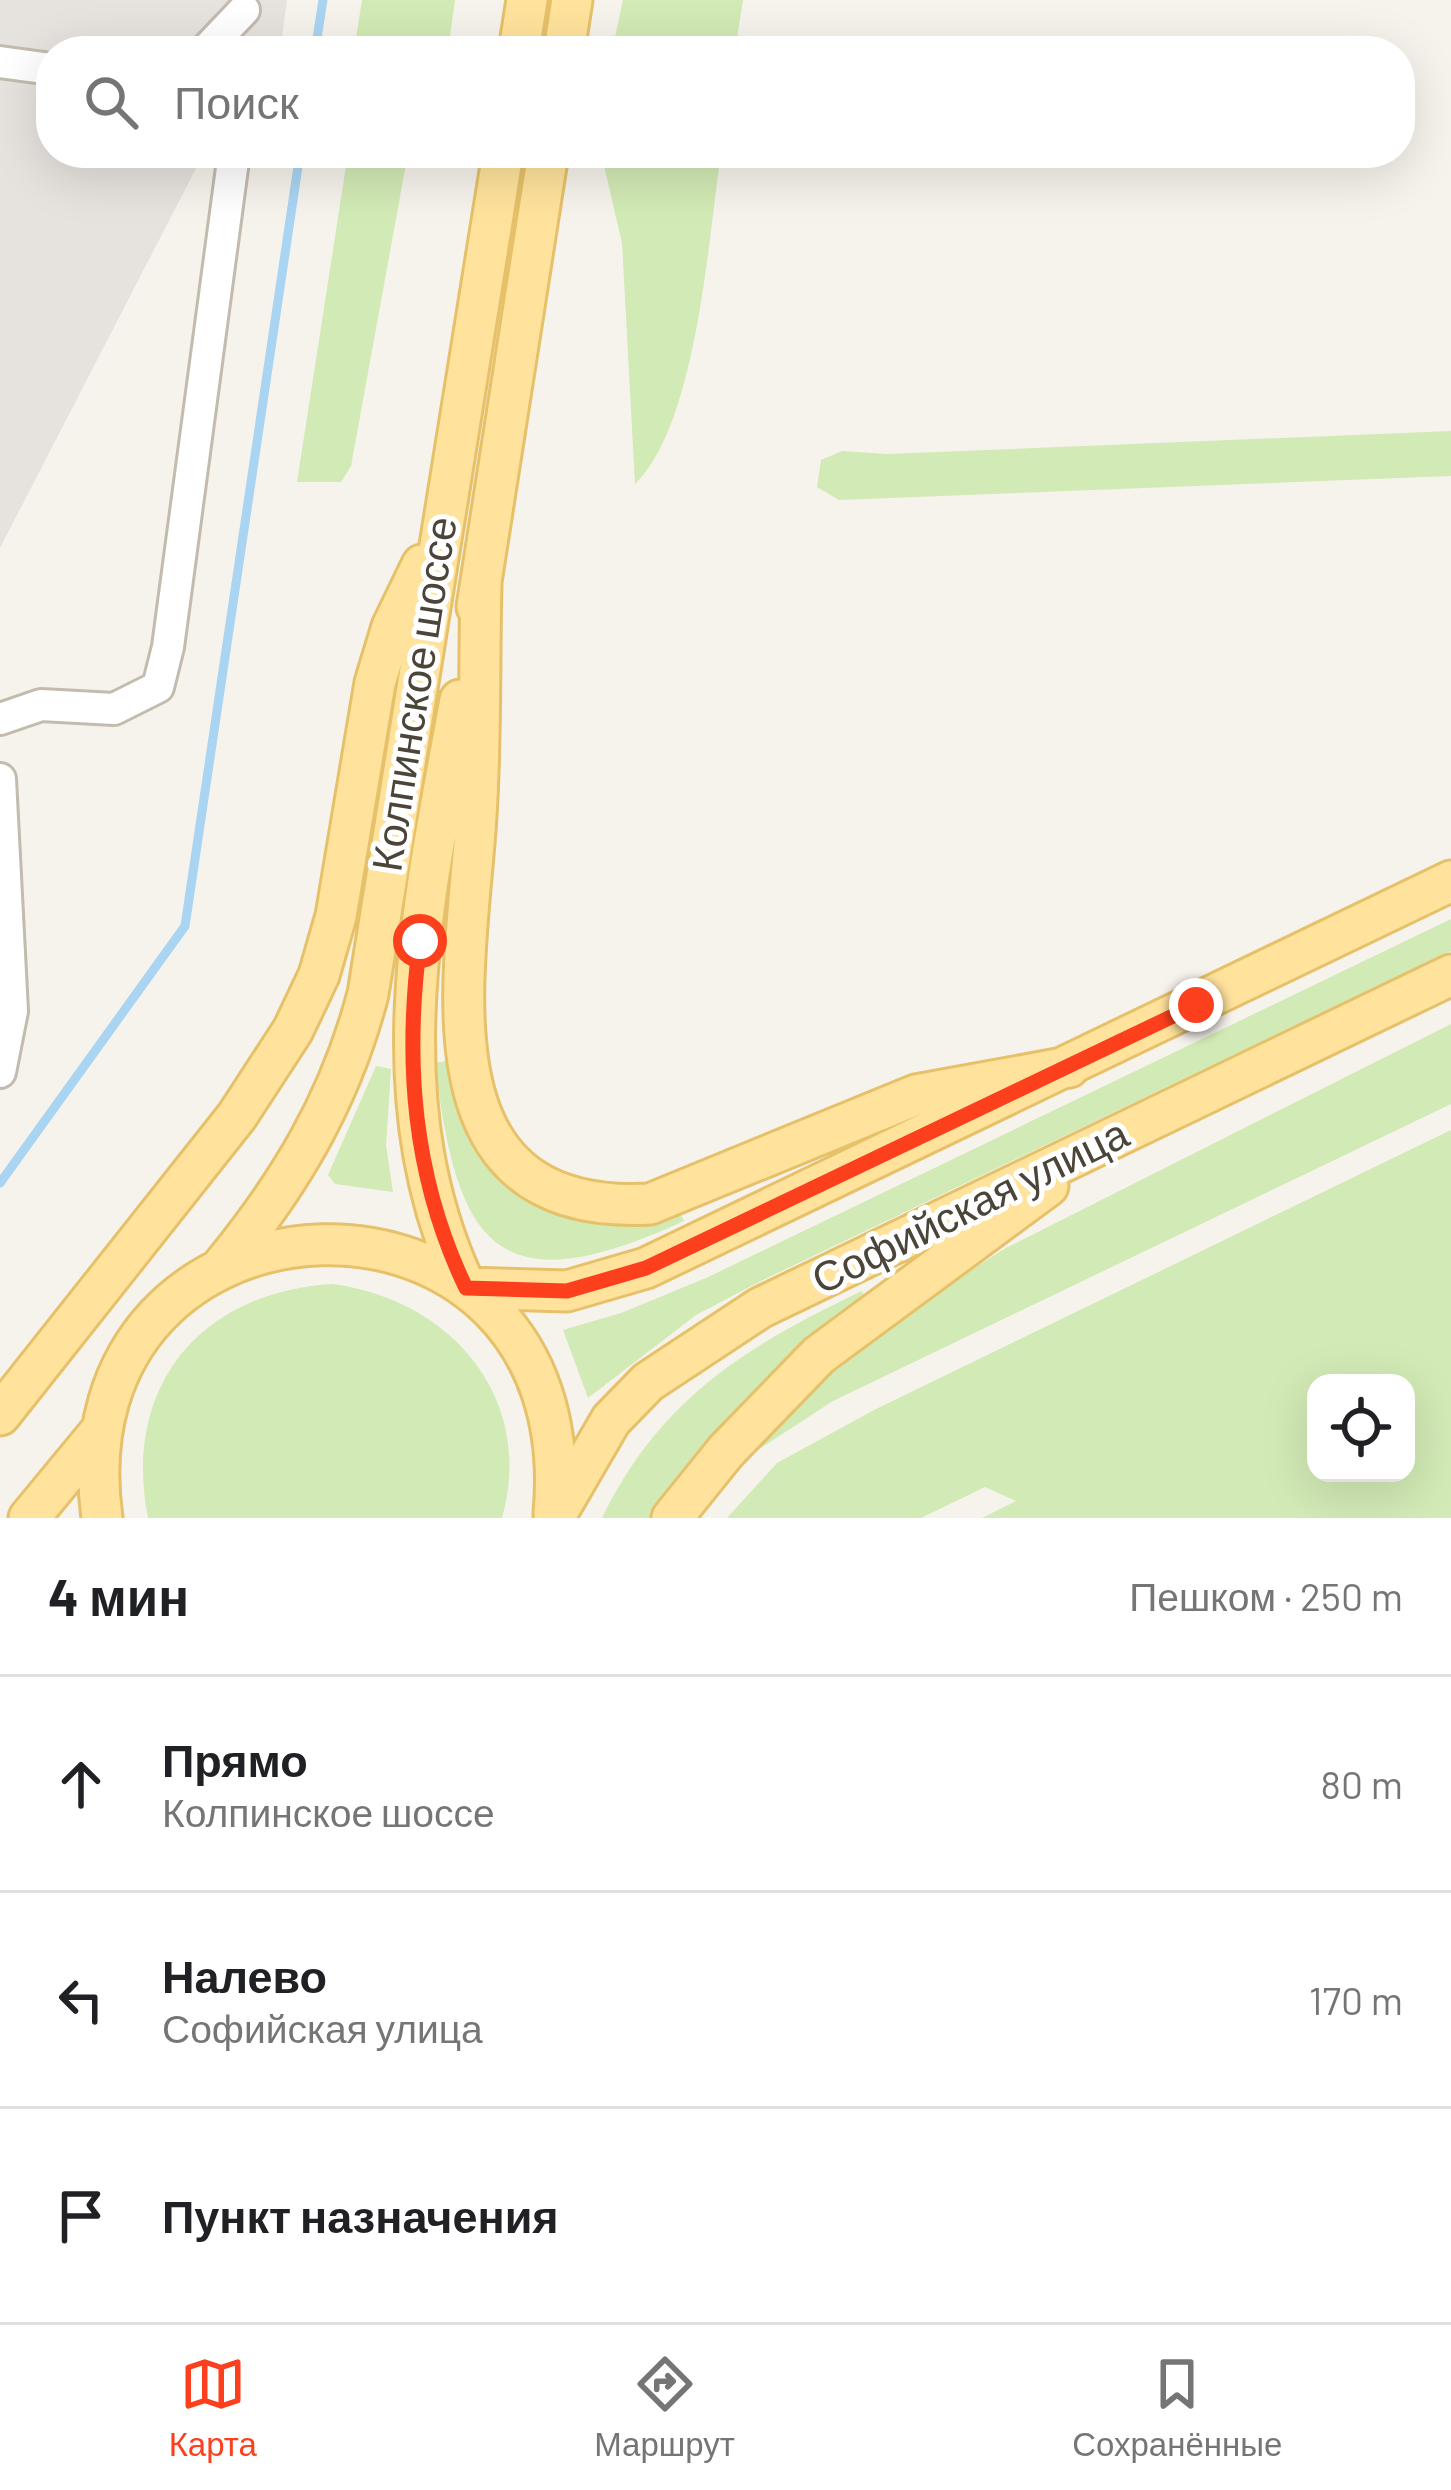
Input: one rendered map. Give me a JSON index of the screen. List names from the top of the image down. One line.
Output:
{"streets":{"main road":["Колпинское шоссе","Софийская улица"]},"crossings":[["Колпинское шоссе","Софийская улица"]],"page":{"search":"Поиск","heading":["4 мин","Пешком · 250 m"],"list":[["Прямо","Колпинское шоссе","80 m"],["Налево","Софийская улица","170 m"],"Пункт назначения"],"nav":["Карта","Маршрут","Сохранённые"]}}
